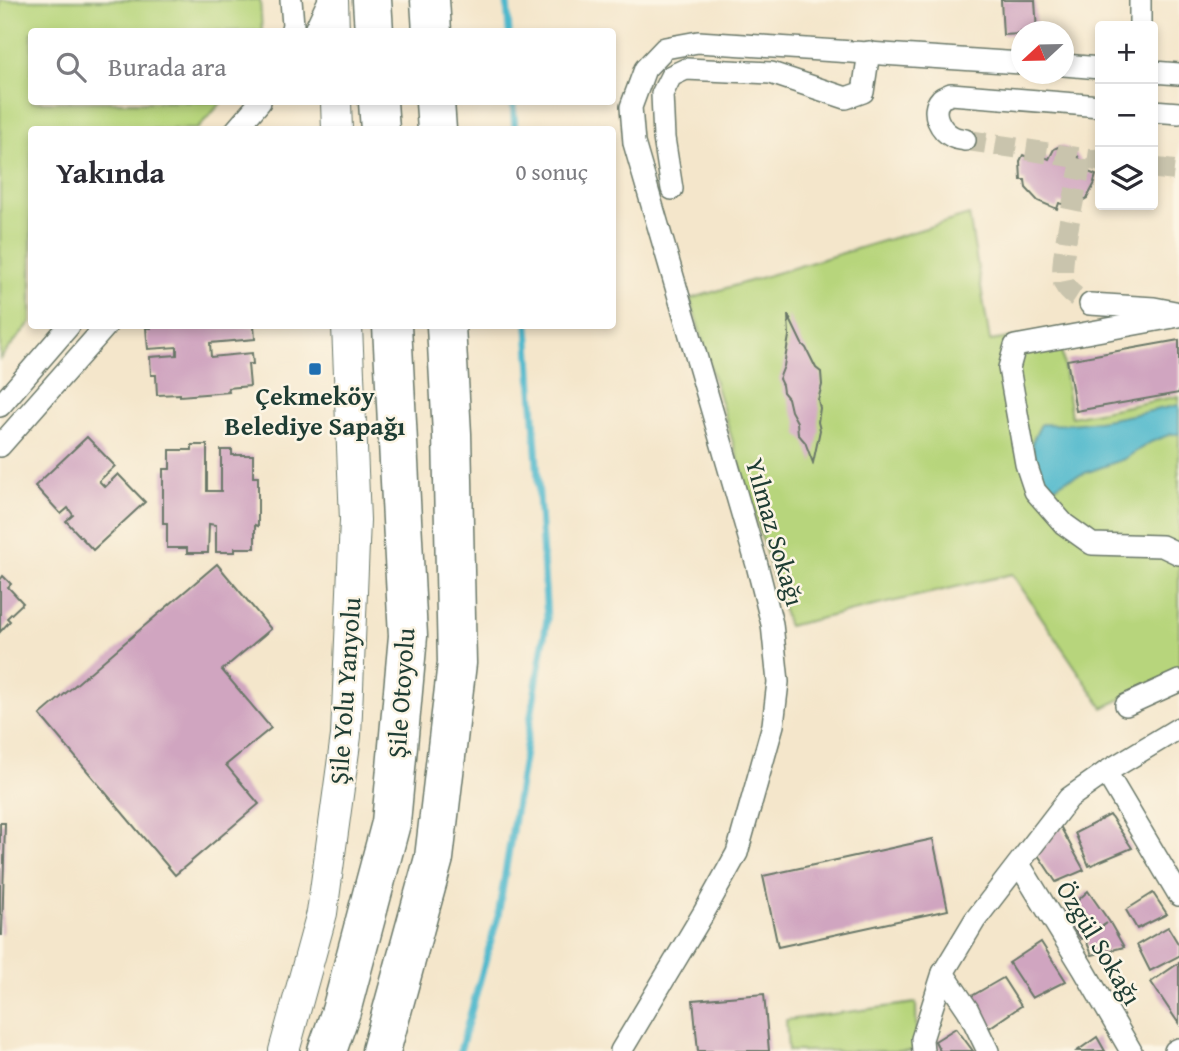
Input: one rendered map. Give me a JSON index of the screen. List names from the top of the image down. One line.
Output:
{"streets":{"highway":["Şile Otoyolu"],"main road":["Şile Yolu Yanyolu"],"street":["Yılmaz Sokağı","Özgül Sokağı"]},"places":{"transit":["Çekmeköy Belediye Sapağı"]},"north":"left","page":{"map_buttons":["+","−"],"search":"Burada ara","heading":["Yakında","0 sonuç"]}}
